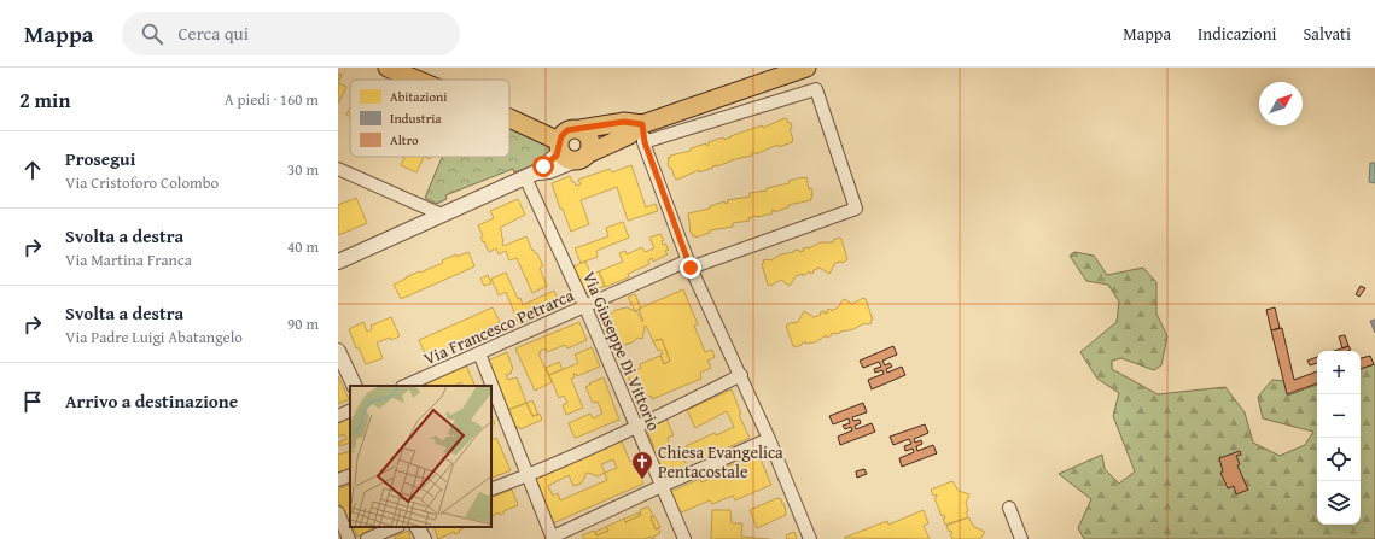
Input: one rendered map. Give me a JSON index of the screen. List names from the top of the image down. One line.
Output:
{"streets":{"street":["Via Francesco Petrarca","Via Giuseppe Di Vittorio"]},"crossings":[["Via Francesco Petrarca","Via Giuseppe Di Vittorio"]],"places":{"church":["Chiesa Evangelica Pentacostale"]},"legend":["Abitazioni","Industria","Altro"],"north":"top right","page":{"header":"Mappa","search":"Cerca qui","nav":["Mappa","Indicazioni","Salvati"],"heading":["2 min","A piedi · 160 m"],"list":[["Prosegui","Via Cristoforo Colombo","30 m"],["Svolta a destra","Via Martina Franca","40 m"],["Svolta a destra","Via Padre Luigi Abatangelo","90 m"],"Arrivo a destinazione"],"map_buttons":["+","−"]}}
